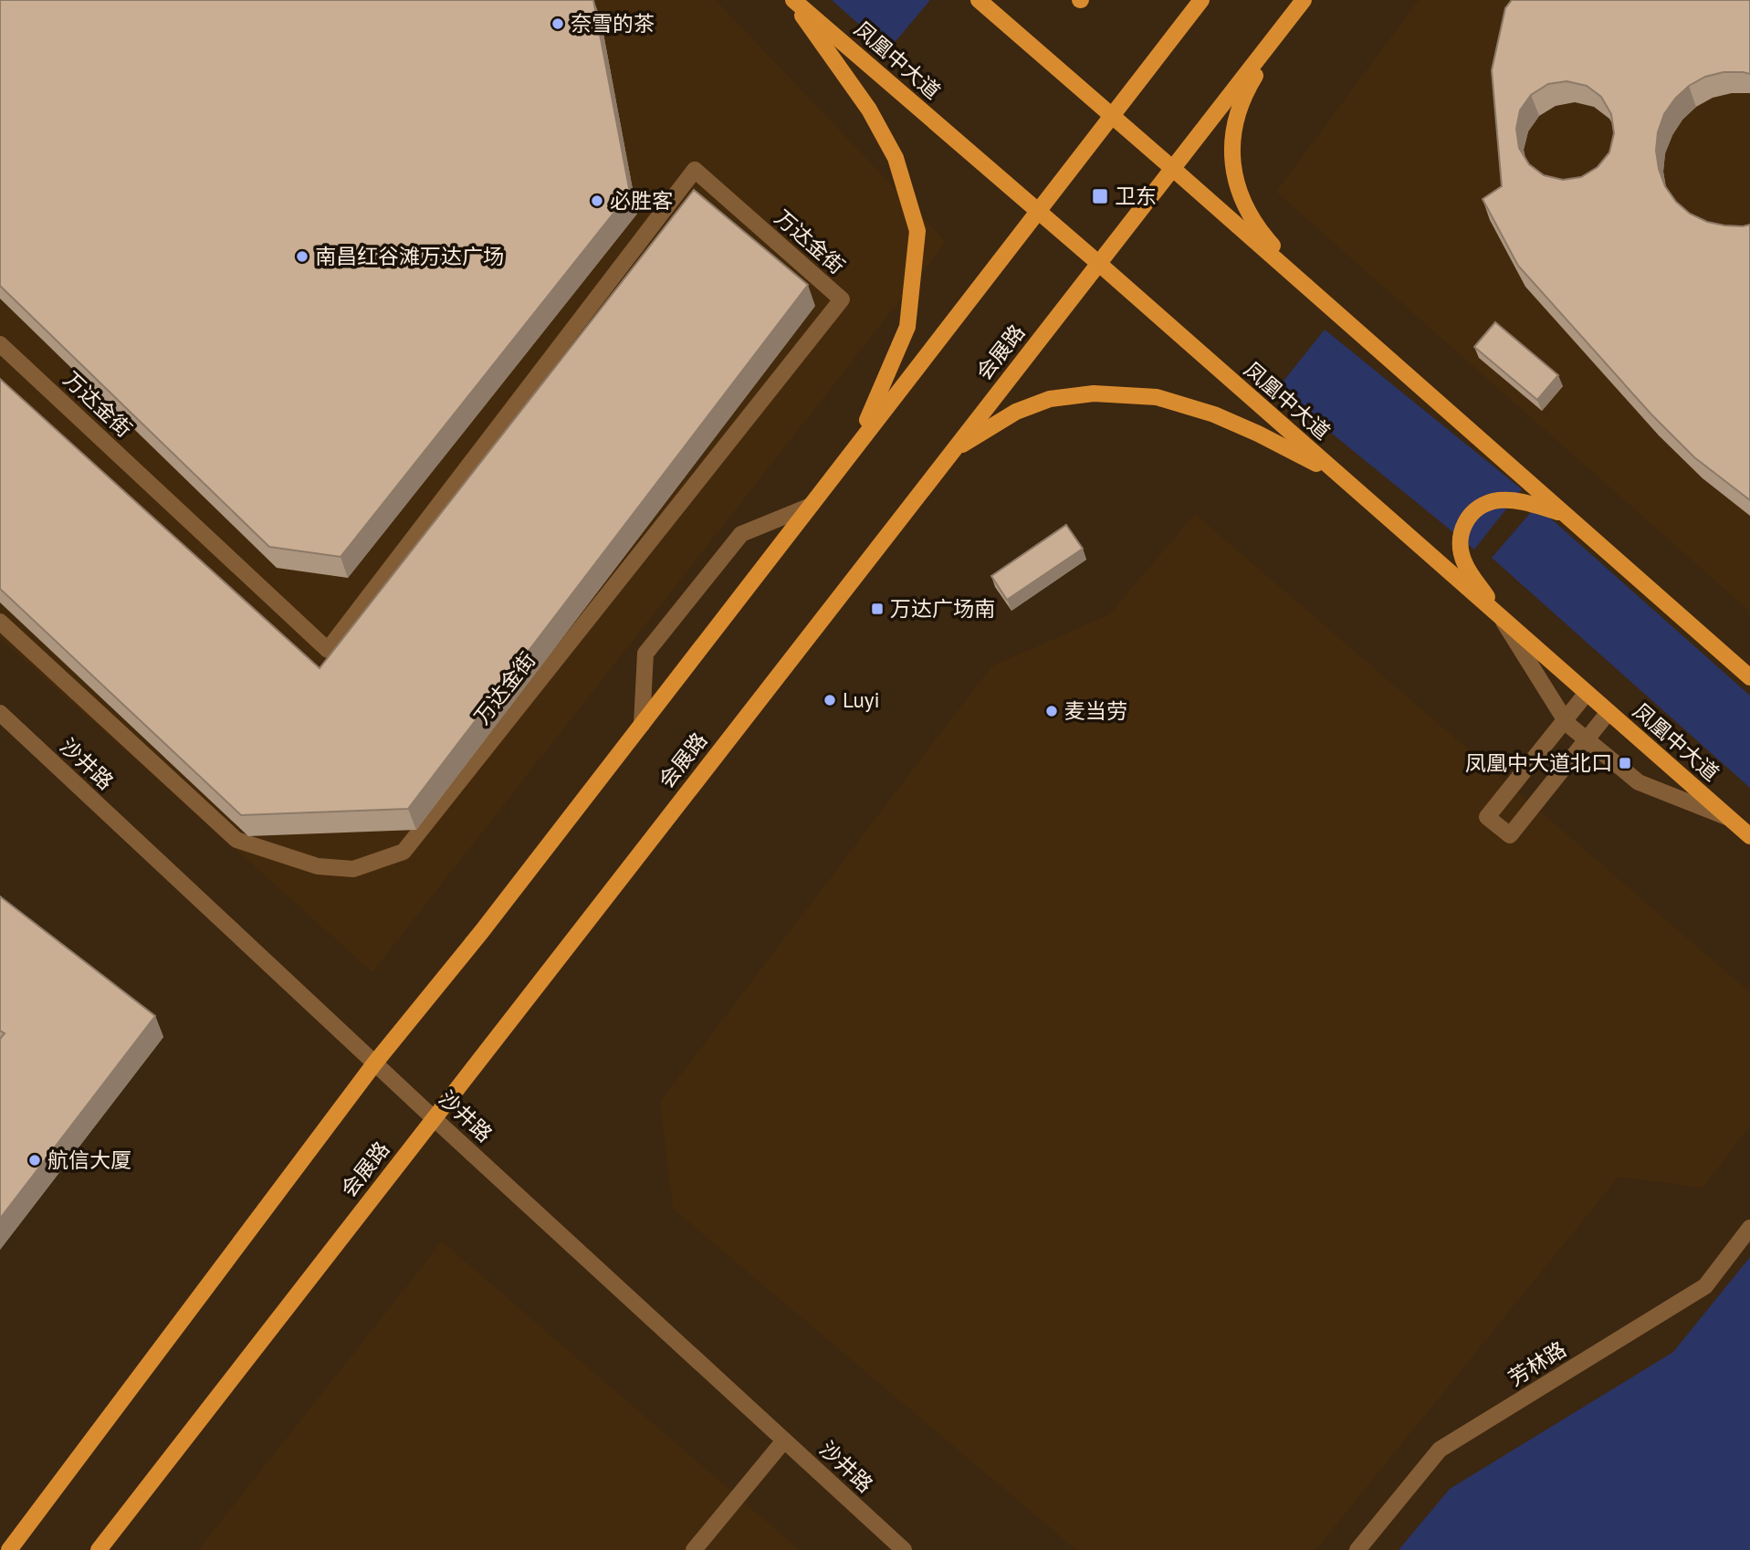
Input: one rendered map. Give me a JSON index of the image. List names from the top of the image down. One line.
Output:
{"streets":{"main road":["凤凰中大道","会展路"],"street":["万达金街","沙井路","芳林路"]},"crossings":[["凤凰中大道","会展路"],["会展路","沙井路"]],"places":{"other":["奈雪的茶","必胜客","南昌红谷滩万达广场","Luyi","麦当劳","航信大厦"],"transit":["卫东","万达广场南","凤凰中大道北口"]}}
